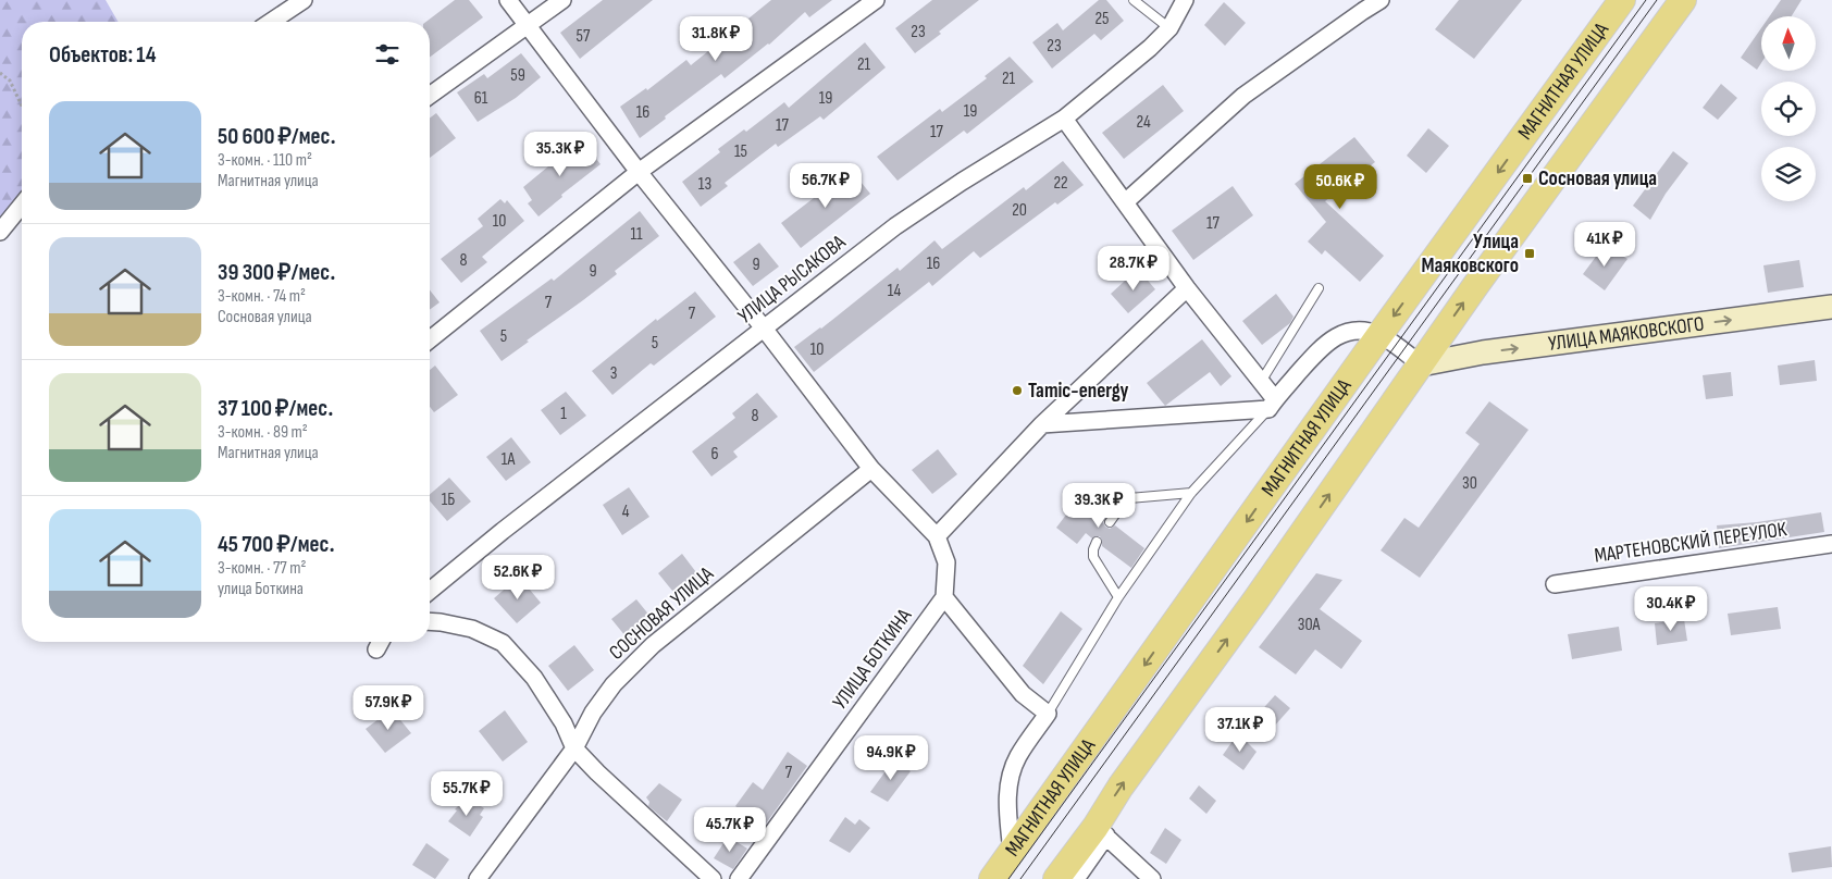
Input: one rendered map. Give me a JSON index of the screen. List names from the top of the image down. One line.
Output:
{"streets":{"main road":["МАГНИТНАЯ УЛИЦА","УЛИЦА МАЯКОВСКОГО"],"street":["УЛИЦА РЫСАКОВА","МАРТЕНОВСКИЙ ПЕРЕУЛОК","СОСНОВАЯ УЛИЦА","УЛИЦА БОТКИНА"]},"one_way":["УЛИЦА МАЯКОВСКОГО"],"places":{"transit":["Сосновая улица","Улица Маяковского"],"other":["Tamic-energy"]},"house_numbers":["25","23","57","23","21","59","21","61","19","19","16","24","17","17","15","22","13","20","10","17","11","8","16","9","9","14","7","7","5","5","10","3","1","8","6","1А","30","1Б","4","30А","7"],"north":"top","page":{"price":["31.8K ₽","35.3K ₽","56.7K ₽","50.6K ₽","41K ₽","28.7K ₽","39.3K ₽","52.6K ₽","30.4K ₽","57.9K ₽","37.1K ₽","94.9K ₽","55.7K ₽","45.7K ₽"],"heading":"Объектов: 14","list":[{"name":"50 600 ₽/мес.","note":"3-комн. · 110 m² · Магнитная улица"},{"name":"39 300 ₽/мес.","note":"3-комн. · 74 m² · Сосновая улица"},{"name":"37 100 ₽/мес.","note":"3-комн. · 89 m² · Магнитная улица"},{"name":"45 700 ₽/мес.","note":"3-комн. · 77 m² · улица Боткина"}]}}
